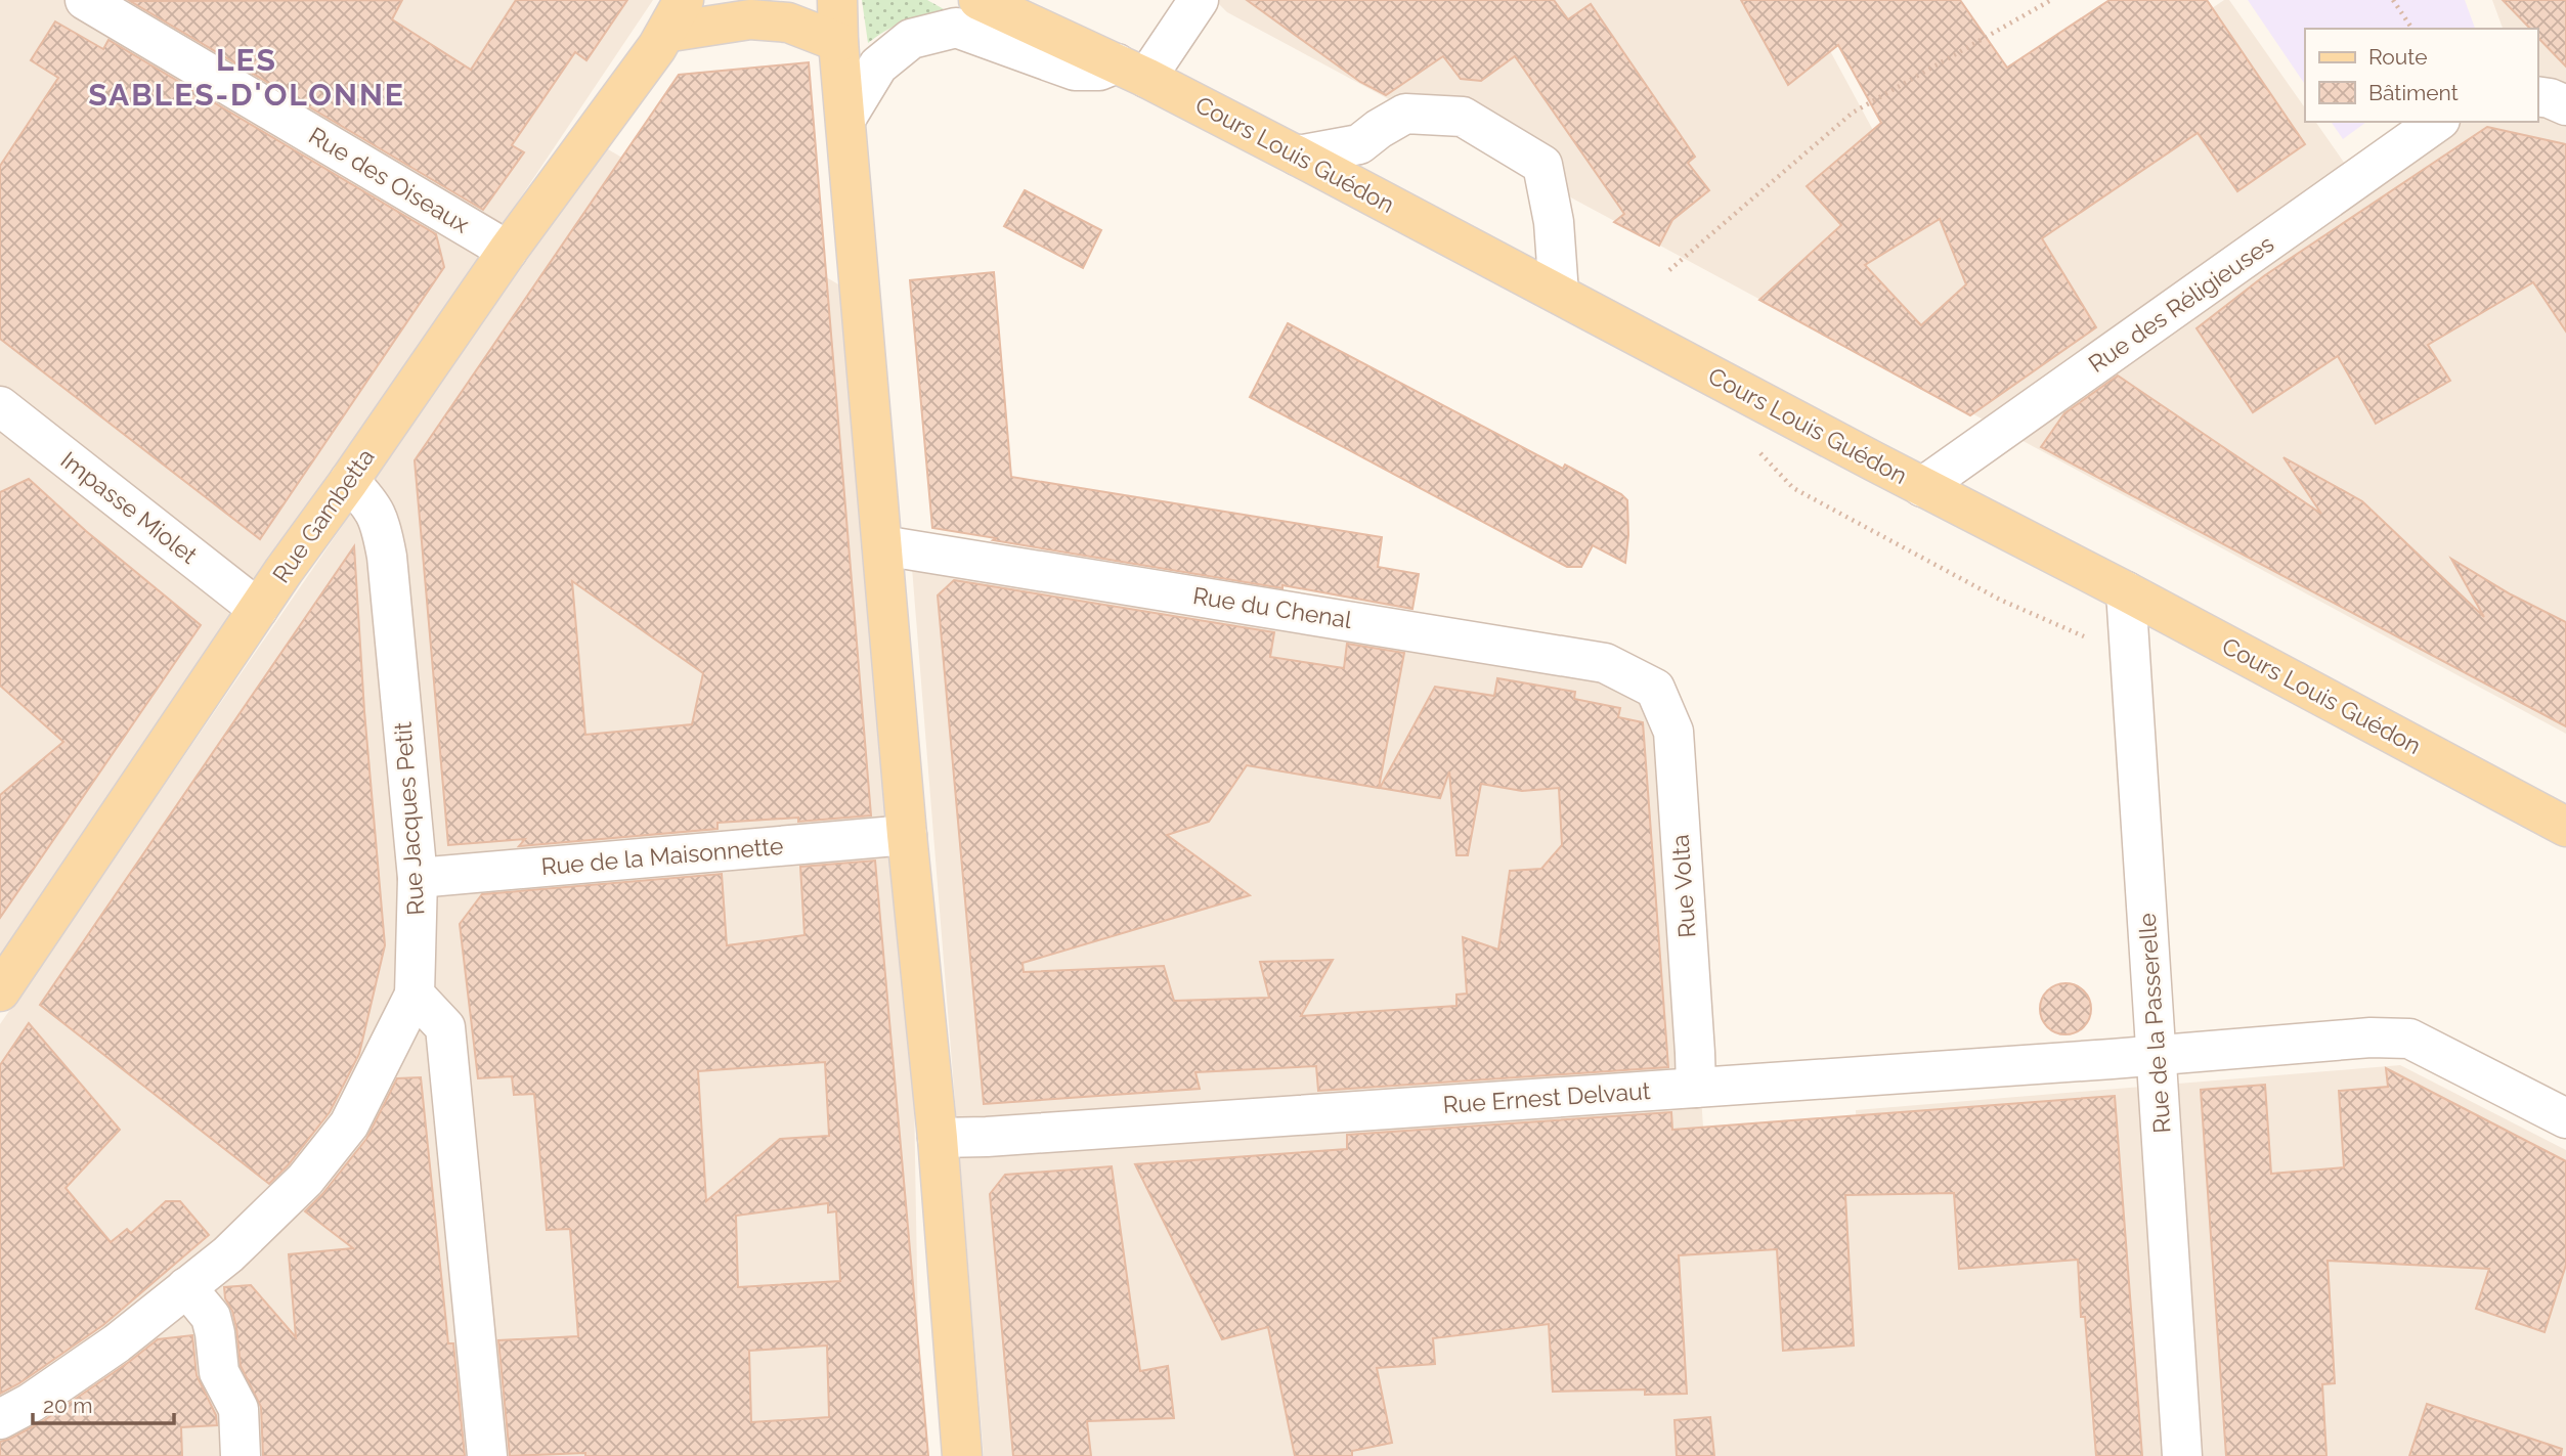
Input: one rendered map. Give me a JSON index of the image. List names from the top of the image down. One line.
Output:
{"streets":{"main road":["Cours Louis Guédon","Rue Gambetta"],"street":["Rue des Oiseaux","Rue des Réligieuses","Impasse Miolet","Rue du Chenal","Rue Jacques Petit","Rue de la Maisonnette","Rue Volta","Rue de la Passerelle","Rue Ernest Delvaut"]},"crossings":[["Cours Louis Guédon","Rue des Réligieuses"],["Cours Louis Guédon","Rue de la Passerelle"],["Rue des Oiseaux","Rue Gambetta"],["Impasse Miolet","Rue Gambetta"],["Rue Gambetta","Rue Jacques Petit"],["Rue du Chenal","Rue Volta"],["Rue Jacques Petit","Rue de la Maisonnette"],["Rue Volta","Rue Ernest Delvaut"],["Rue de la Passerelle","Rue Ernest Delvaut"]],"districts":["LES SABLES-D'OLONNE"],"legend":["Route","Bâtiment"],"scale_bar":"20 m"}
